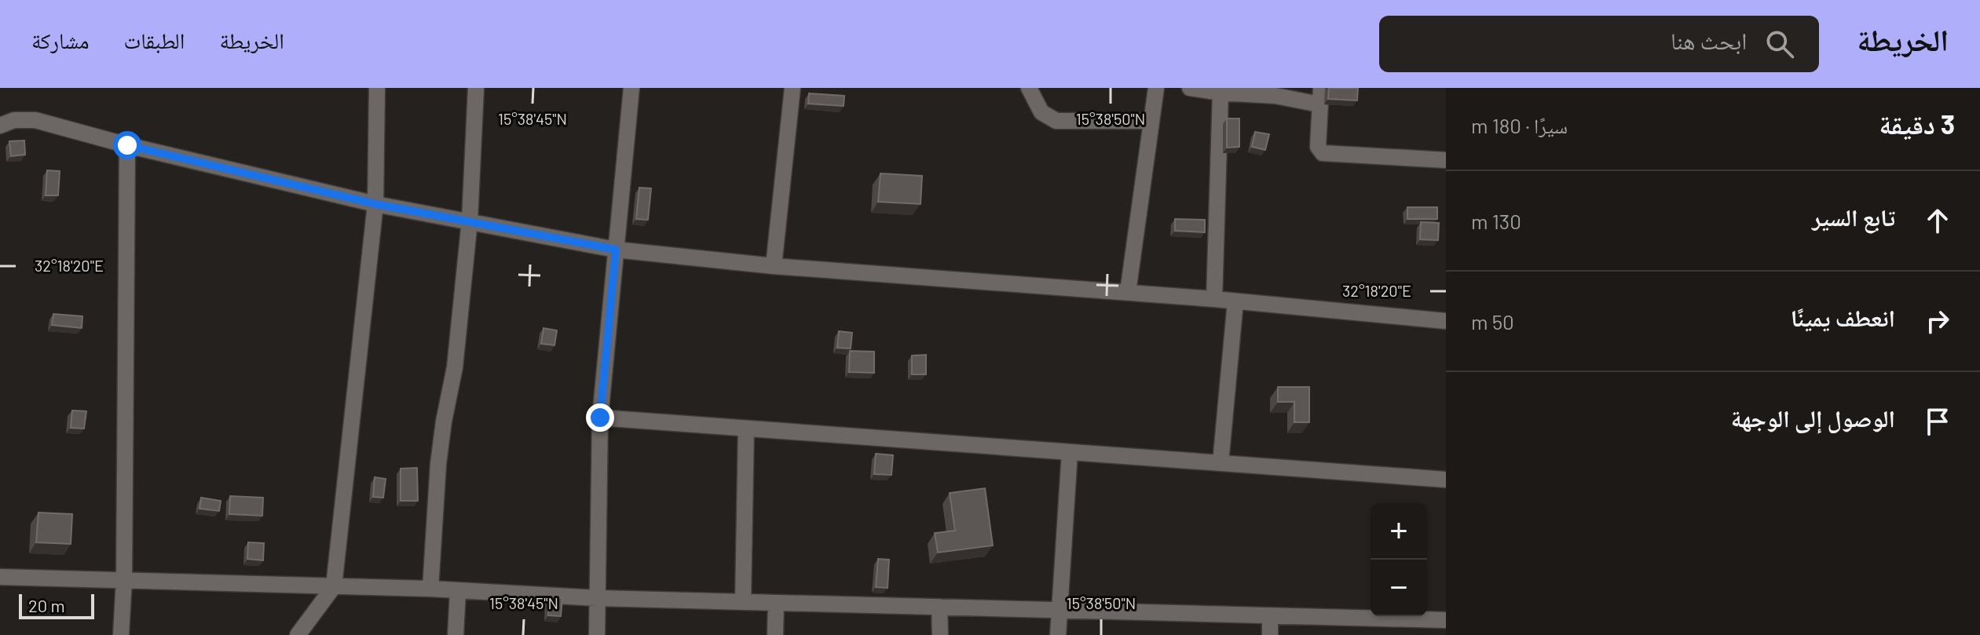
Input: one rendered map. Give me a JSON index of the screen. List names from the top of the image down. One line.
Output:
{"scale_bar":"20 m","page":{"header":"الخريطة","search":"ابحث هنا","nav":["الخريطة","الطبقات","مشاركة"],"heading":["3 دقيقة","سيرًا · 180 m"],"list":[["تابع السير","130 m"],["انعطف يمينًا","50 m"],"الوصول إلى الوجهة"],"map_buttons":["+","−"],"scale":"20 m"},"coordinates":["15°38'45\"N","15°38'50\"N","32°18'20\"E"]}
